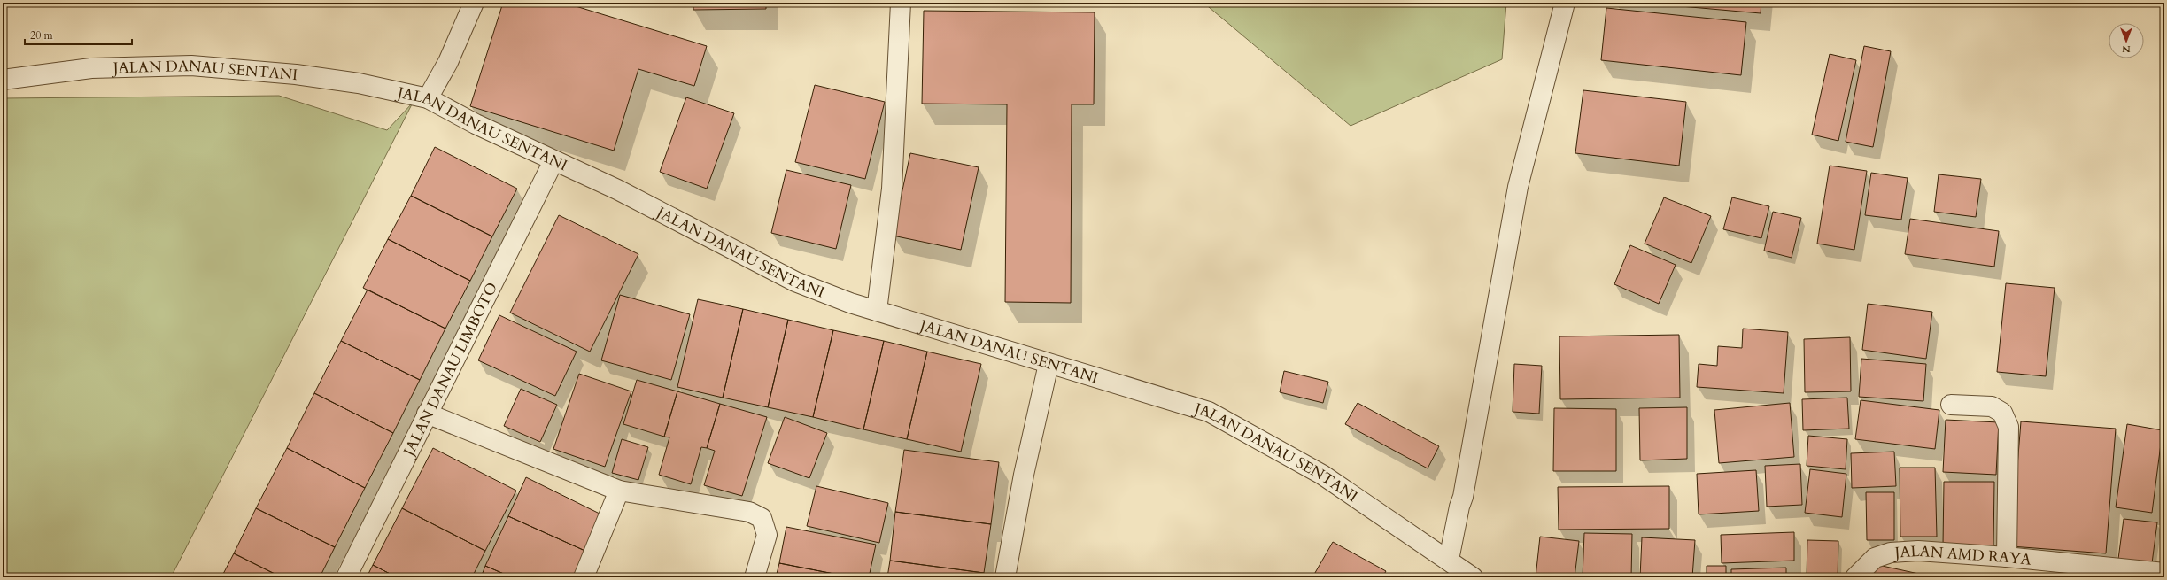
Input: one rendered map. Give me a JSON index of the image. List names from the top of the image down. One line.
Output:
{"streets":{"street":["JALAN DANAU SENTANI","JALAN DANAU LIMBOTO","JALAN AMD RAYA"]},"crossings":[["JALAN DANAU SENTANI","JALAN DANAU LIMBOTO"]],"scale_bar":"20 m","north":"bottom"}
